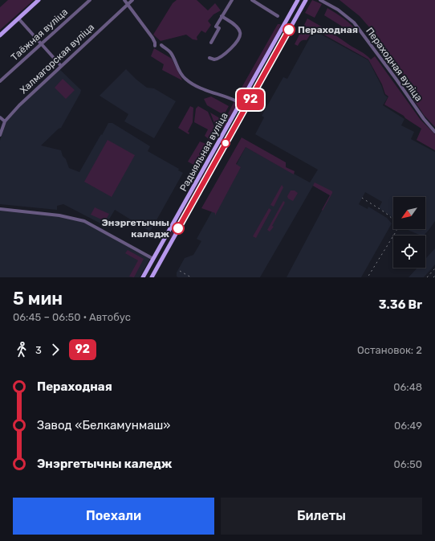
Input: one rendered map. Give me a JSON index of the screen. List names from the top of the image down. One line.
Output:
{"streets":{"main road":["Радыяльная вуліца"],"street":["Таёжная вуліца","Халмагорская вуліца","Пераходная вуліца"]},"places":["Пераходная","Энэргетычны каледж"],"lines":["bus line 92"],"north":"bottom left","page":{"on_map":"92","heading":["5 мин","06:45 – 06:50 · Автобус","3.36 Br"],"legs":["3","92","Остановок: 2"],"list":[{"name":"Пераходная","value":"06:48"},{"name":"Завод «Белкамунмаш»","value":"06:49"},{"name":"Энэргетычны каледж","value":"06:50"}],"buttons":["Поехали","Билеты"]}}
